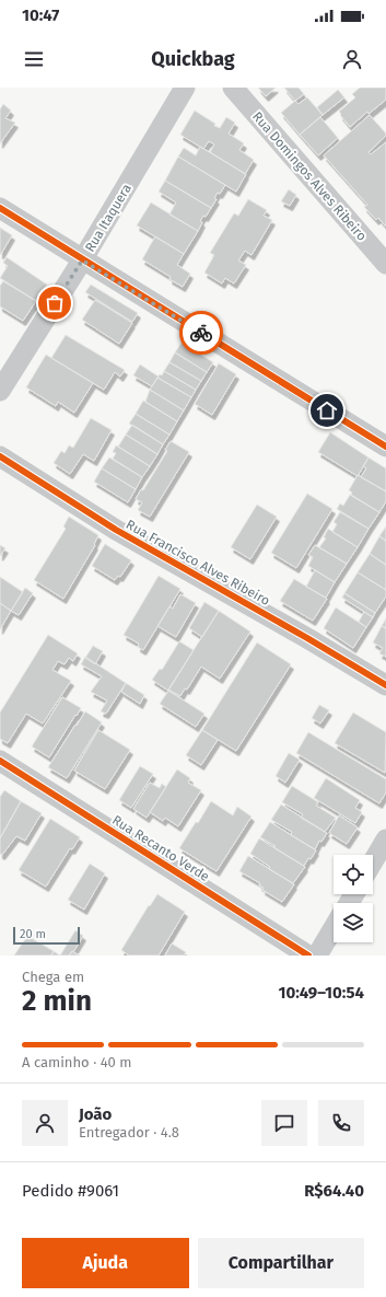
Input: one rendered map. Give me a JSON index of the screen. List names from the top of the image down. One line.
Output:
{"streets":{"street":["Rua Domingos Alves Ribeiro","Rua Itaquera","Rua Francisco Alves Ribeiro","Rua Recanto Verde"]},"scale_bar":"20 m","page":{"status":"10:47","header":"Quickbag","scale":"20 m","heading":["2 min","Chega em","10:49–10:54"],"panel":["João","Entregador · 4.8","Pedido #9061","R$64.40"],"bar":"A caminho · 40 m","buttons":["Ajuda","Compartilhar"]}}
